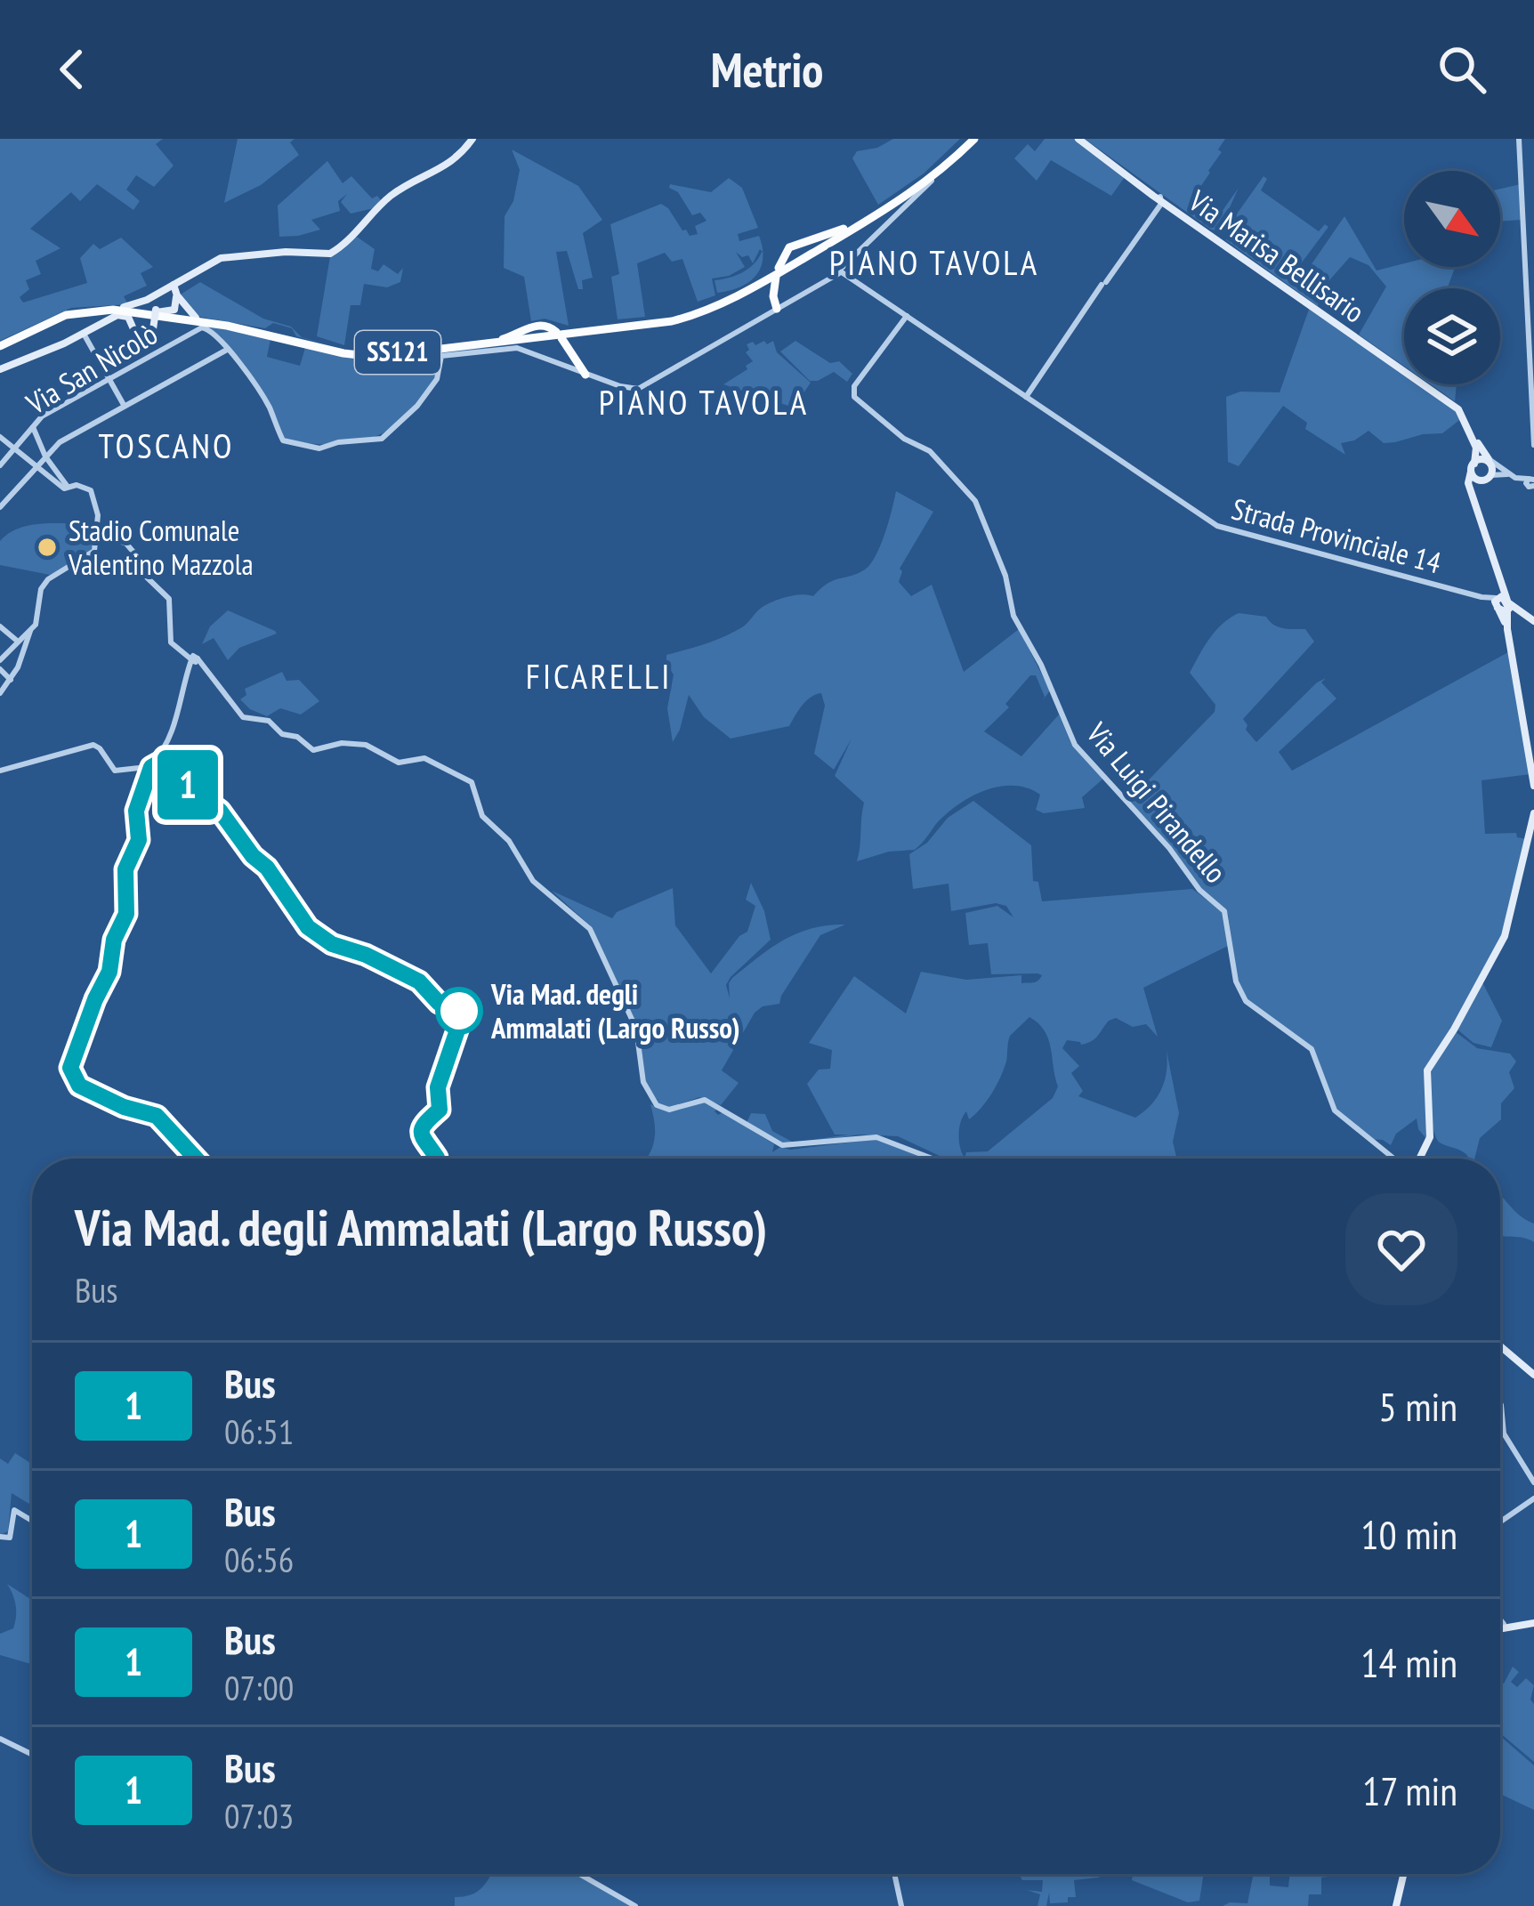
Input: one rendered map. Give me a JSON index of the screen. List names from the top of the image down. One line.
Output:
{"streets":{"main road":["Via Marisa Bellisario","SS121"],"street":["Via San Nicolò","Strada Provinciale 14","Via Luigi Pirandello"]},"crossings":[["Via Marisa Bellisario","Strada Provinciale 14"],["Strada Provinciale 14","Via Luigi Pirandello"]],"districts":["PIANO TAVOLA","PIANO TAVOLA","TOSCANO","FICARELLI"],"places":["Stadio Comunale Valentino Mazzola","Via Mad. degli Ammalati (Largo Russo)"],"lines":["bus line 1"],"north":"bottom right","page":{"header":"Metrio","on_map":"1","heading":["Via Mad. degli Ammalati (Largo Russo)","Bus"],"list":[{"mark":"1","name":"Bus","note":"06:51","value":"5 min"},{"mark":"1","name":"Bus","note":"06:56","value":"10 min"},{"mark":"1","name":"Bus","note":"07:00","value":"14 min"},{"mark":"1","name":"Bus","note":"07:03","value":"17 min"}]}}
